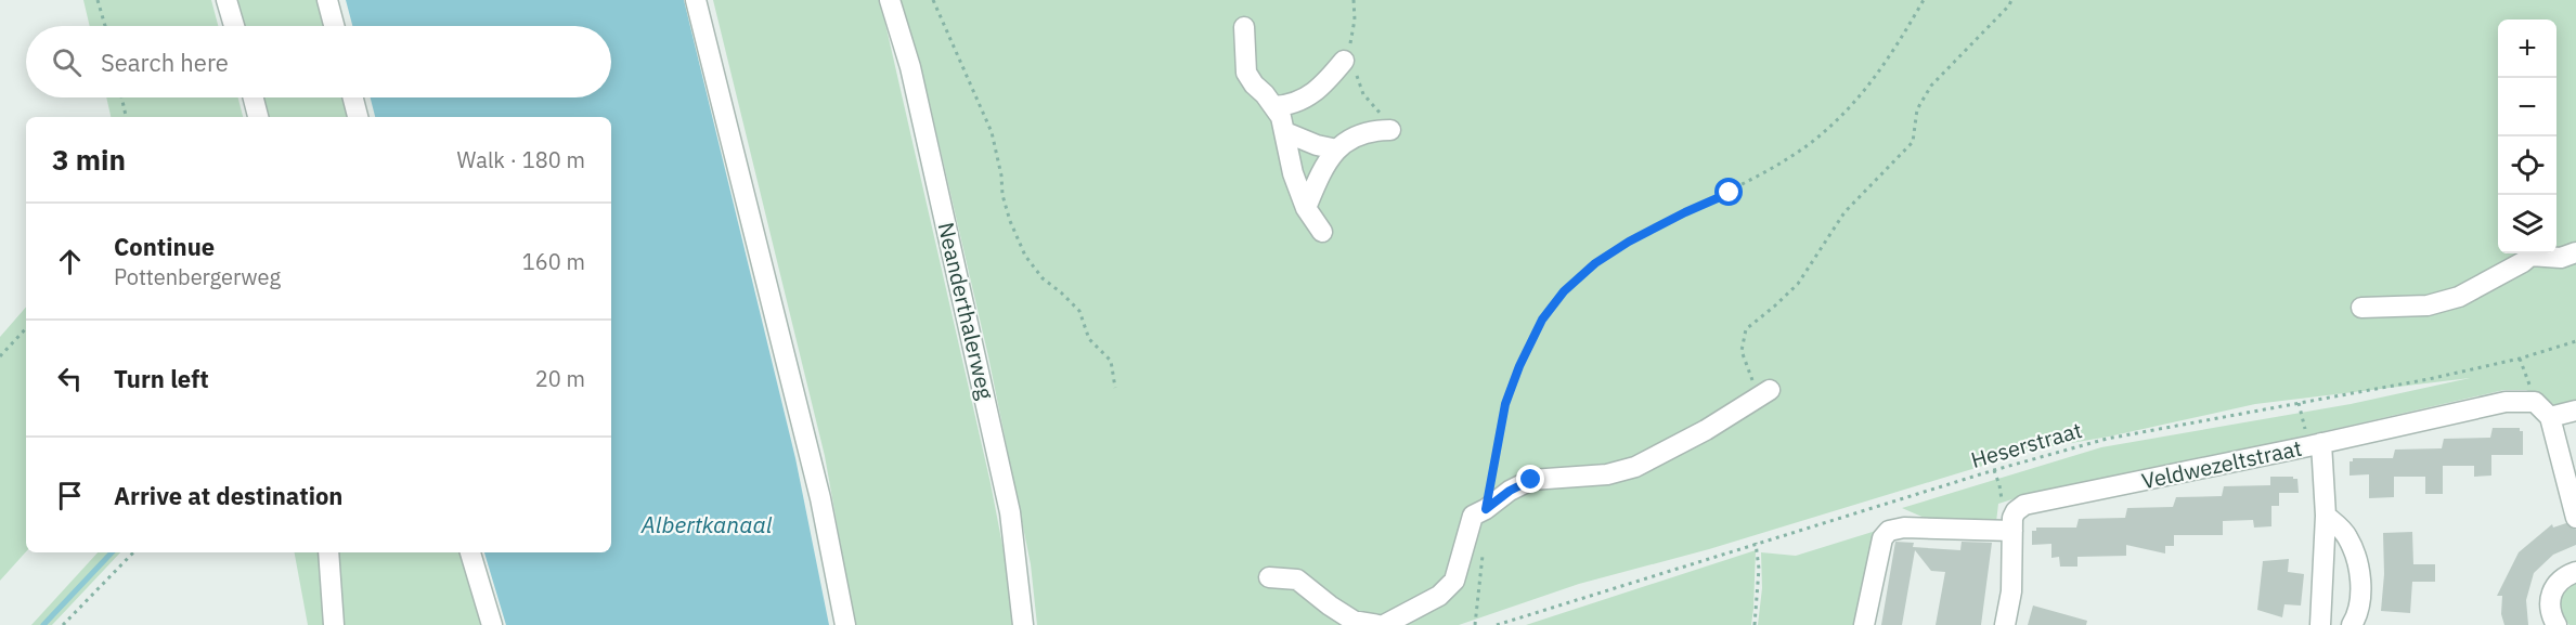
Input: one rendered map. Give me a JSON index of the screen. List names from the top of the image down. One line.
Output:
{"streets":{"street":["Neanderthalerweg","Veldwezeltstraat"],"path":["Heserstraat"]},"water":["Albertkanaal"],"page":{"map_buttons":["+","−"],"search":"Search here","heading":["3 min","Walk · 180 m"],"list":[["Continue","Pottenbergerweg","160 m"],["Turn left","20 m"],"Arrive at destination"]}}
